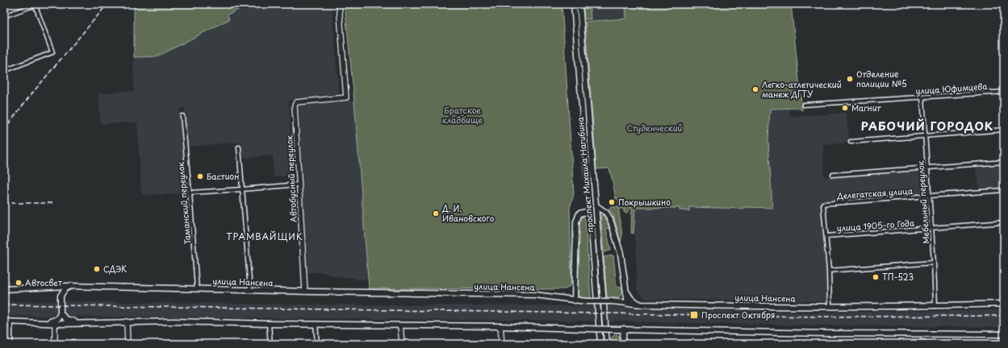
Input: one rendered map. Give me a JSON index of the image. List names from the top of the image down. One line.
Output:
{"streets":{"main road":["проспект Михаила Нагибина","улица Нансена"],"street":["улица Юфимцева","Автобусный переулок","Делегатская улица","Мебельный переулок","Таманский переулок","улица 1905-го Года"]},"crossings":[["улица Юфимцева","Мебельный переулок"],["Автобусный переулок","улица Нансена"],["Делегатская улица","Мебельный переулок"],["Делегатская улица","улица 1905-го Года"],["Мебельный переулок","улица 1905-го Года"],["Мебельный переулок","улица Нансена"],["Таманский переулок","улица Нансена"]],"districts":["РАБОЧИЙ ГОРОДОК","ТРАМВАЙЩИК"],"parks":["Братское кладбище","Студенческий"],"places":{"other":["Отделение полиции №5","Легко-атлетический манеж ДГТУ","Магнит","Бастион","Покрышкино","Д. И. Ивановского","СДЭК","ТП-523","Автосвет"],"transit":["Проспект Октября"]}}
